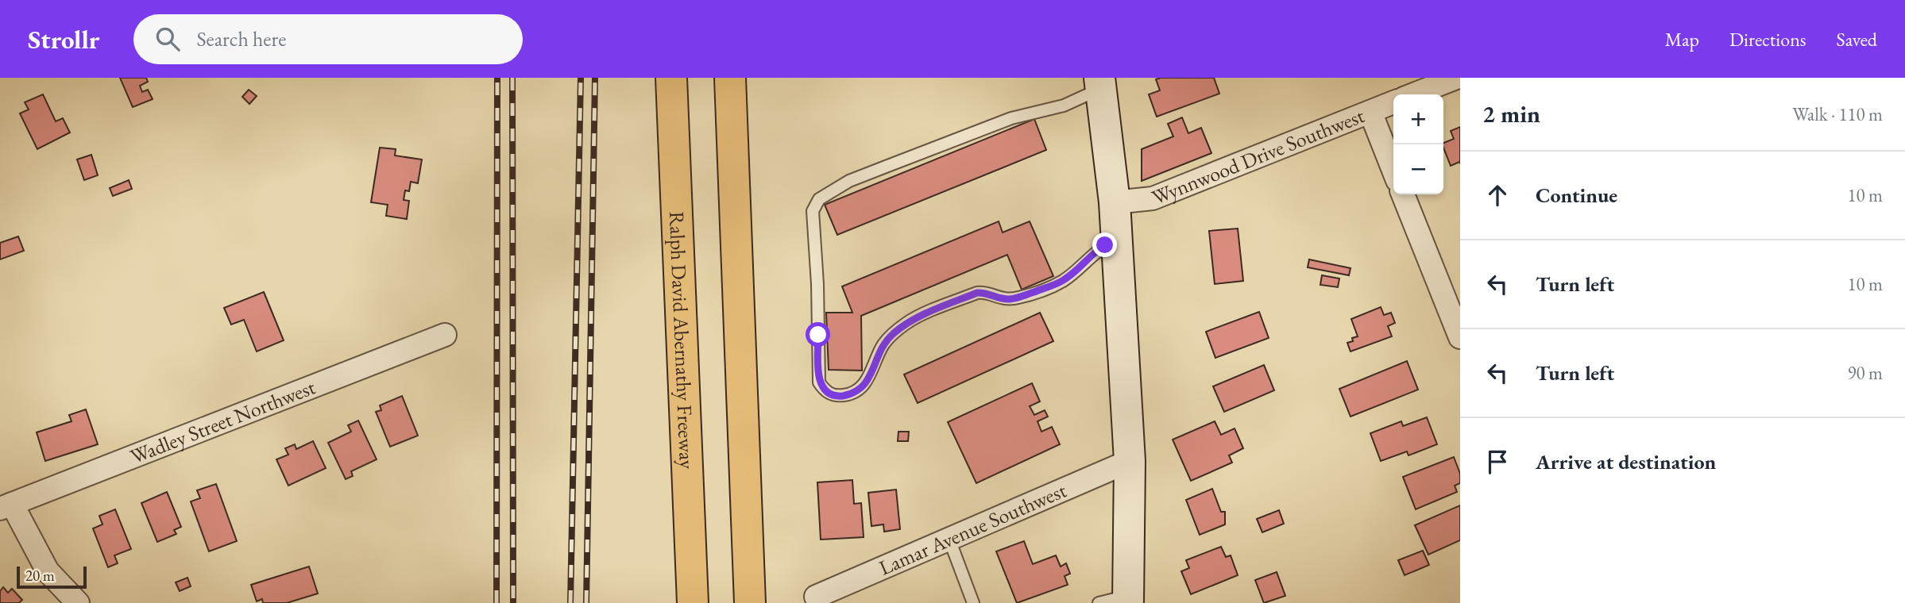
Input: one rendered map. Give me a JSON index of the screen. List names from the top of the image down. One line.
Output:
{"streets":{"highway":["Ralph David Abernathy Freeway"],"street":["Wynnwood Drive Southwest","Wadley Street Northwest","Lamar Avenue Southwest"]},"scale_bar":"20 m","page":{"header":"Strollr","search":"Search here","nav":["Map","Directions","Saved"],"heading":["2 min","Walk · 110 m"],"map_buttons":["+","−"],"list":[["Continue","10 m"],["Turn left","10 m"],["Turn left","90 m"],"Arrive at destination"],"scale":"20 m"}}
